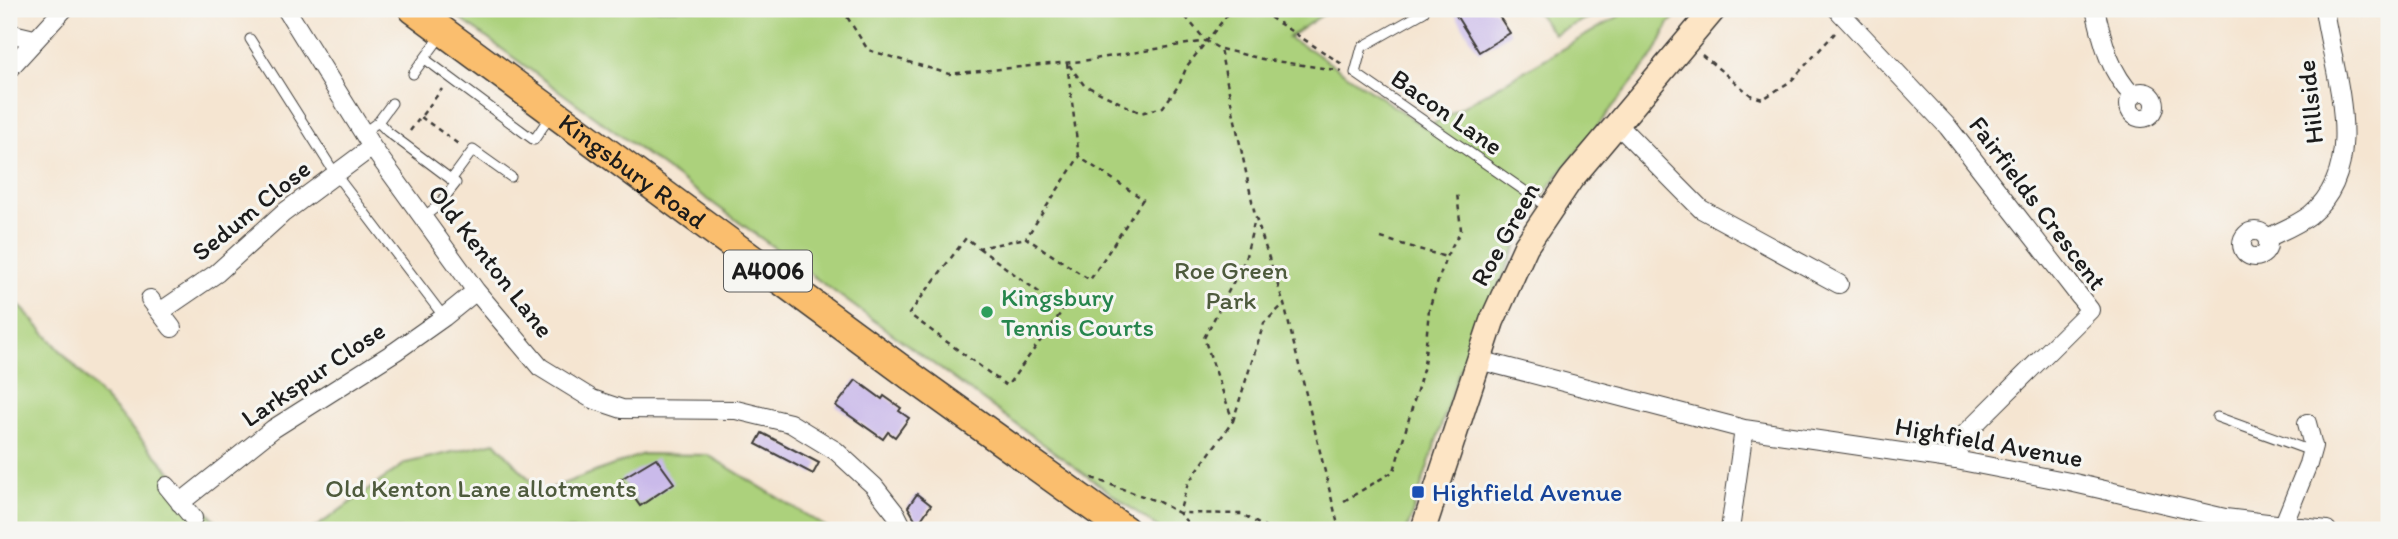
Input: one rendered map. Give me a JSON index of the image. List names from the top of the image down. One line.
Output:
{"streets":{"main road":["Kingsbury Road","A4006"],"street":["Hillside","Fairfields Crescent","Sedum Close","Roe Green","Old Kenton Lane","Larkspur Close","Highfield Avenue"],"lane":["Bacon Lane"]},"crossings":[["Bacon Lane","Roe Green"],["Fairfields Crescent","Highfield Avenue"],["Sedum Close","Old Kenton Lane"],["Roe Green","Highfield Avenue"],["Old Kenton Lane","Larkspur Close"]],"parks":["Roe Green Park","Old Kenton Lane allotments"],"places":{"other":["Kingsbury Tennis Courts"],"transit":["Highfield Avenue"]}}
